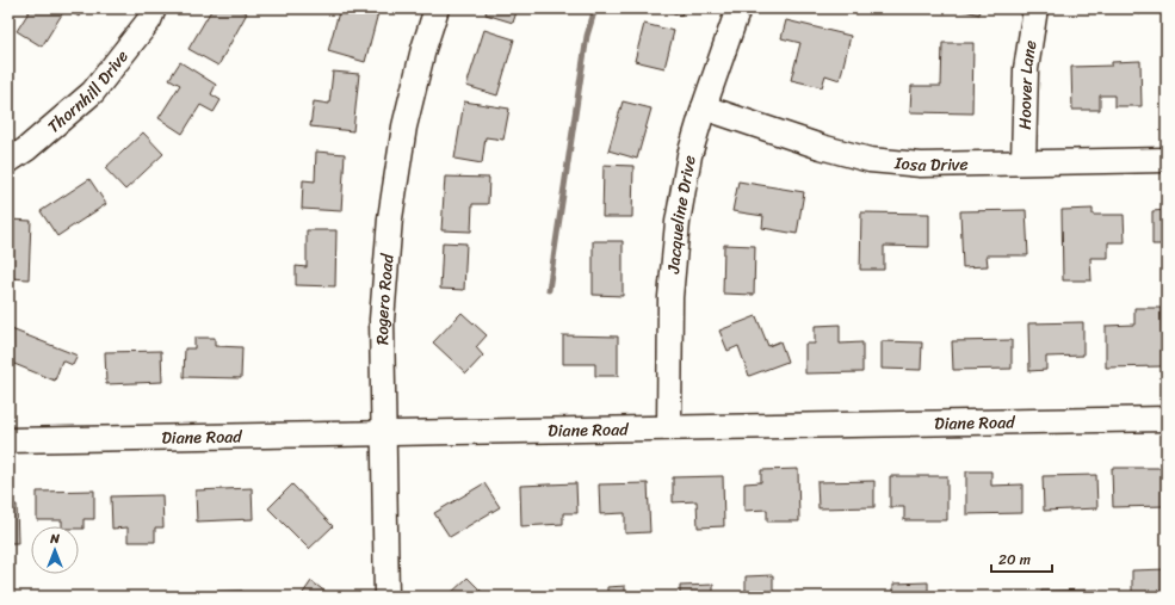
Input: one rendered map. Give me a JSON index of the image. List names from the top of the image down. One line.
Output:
{"streets":{"street":["Hoover Lane","Thornhill Drive","Iosa Drive","Jacqueline Drive","Rogero Road","Diane Road"]},"crossings":[["Hoover Lane","Iosa Drive"],["Iosa Drive","Jacqueline Drive"],["Jacqueline Drive","Diane Road"],["Rogero Road","Diane Road"]],"scale_bar":"20 m","north":"top"}
